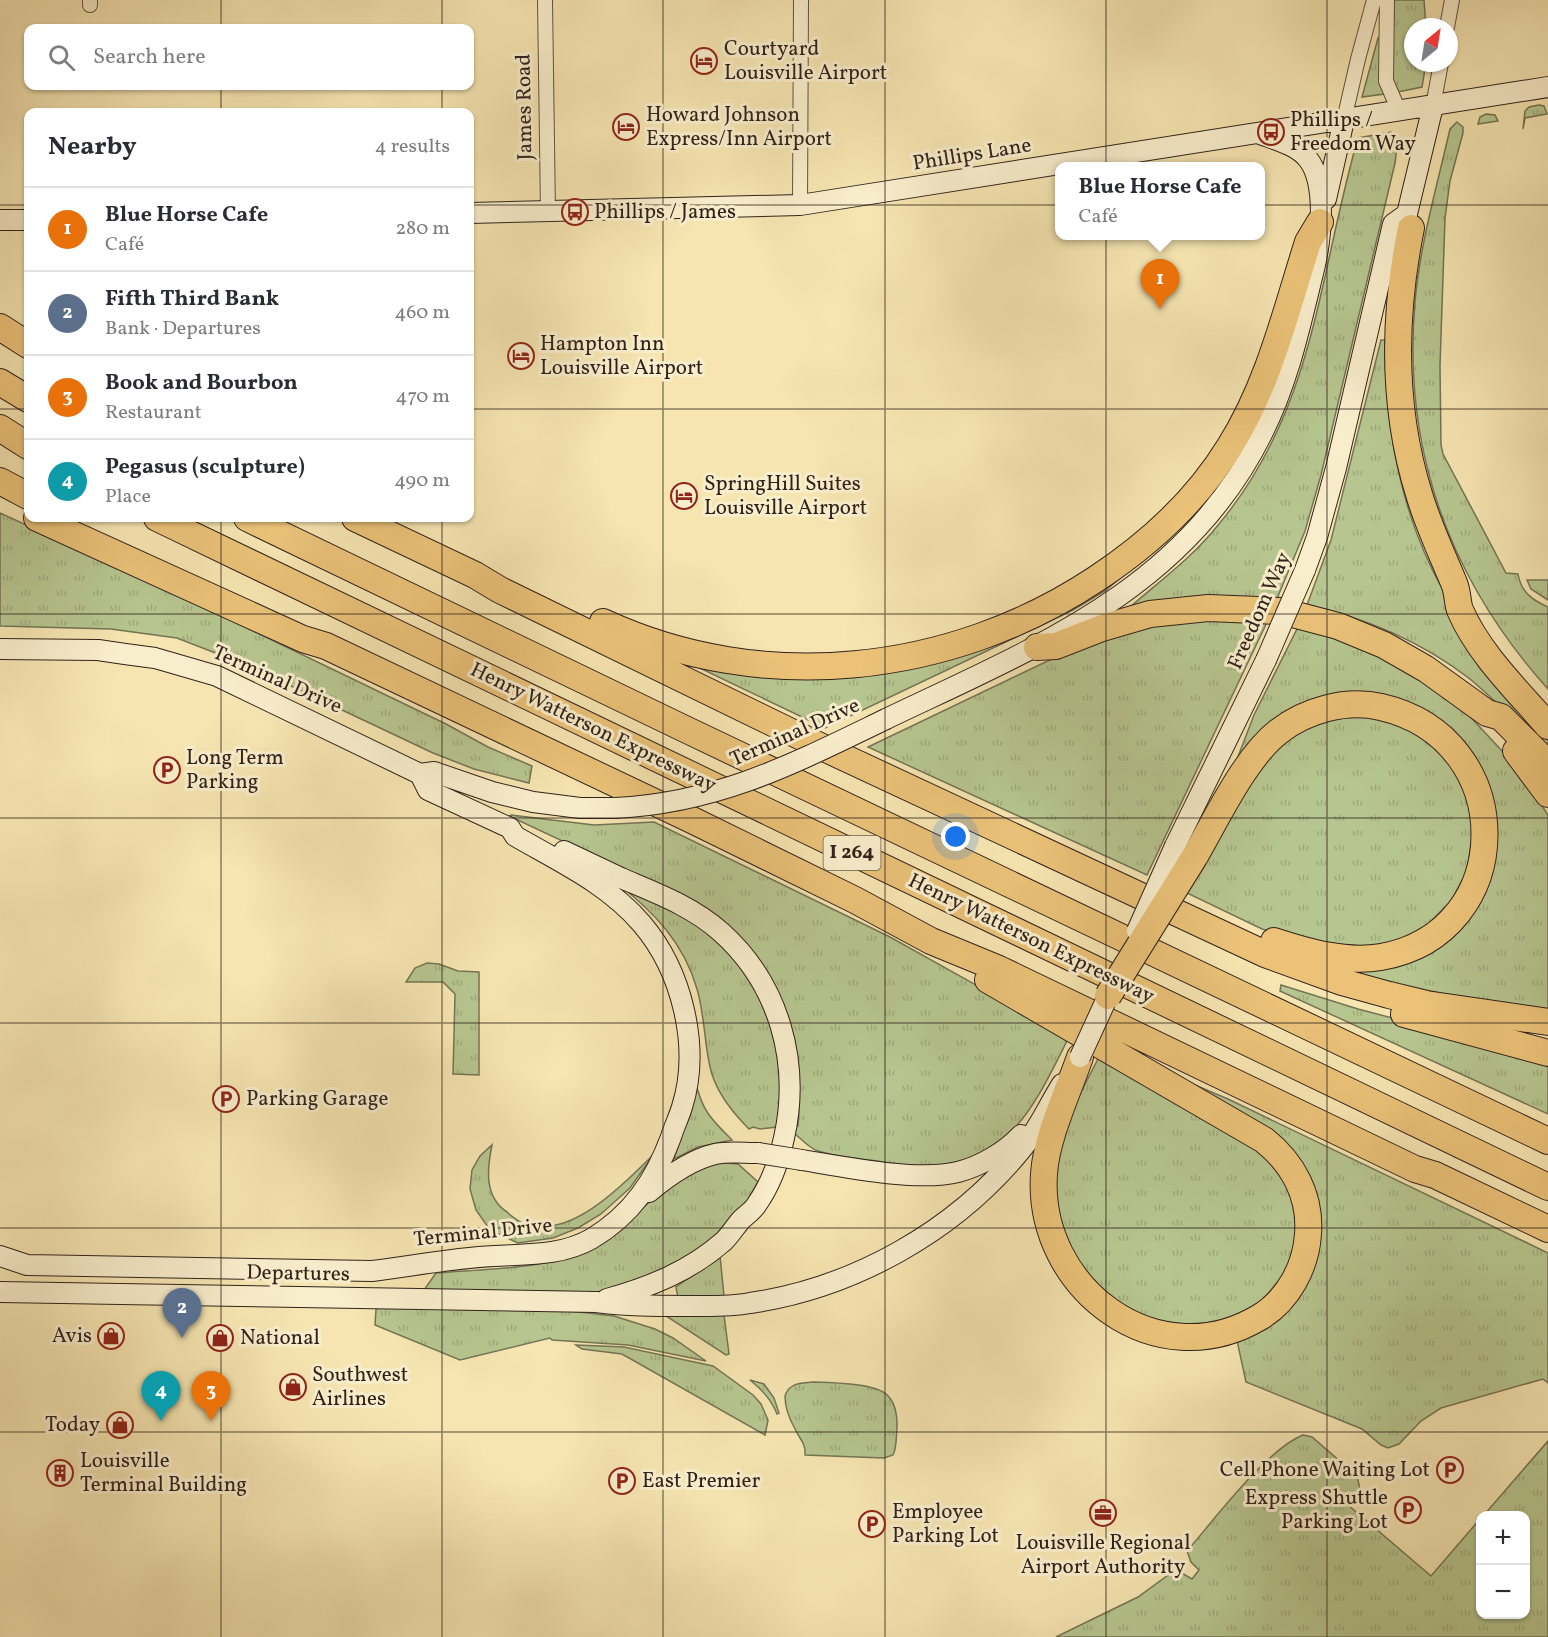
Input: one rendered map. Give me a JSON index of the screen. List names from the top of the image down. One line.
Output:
{"streets":{"highway":["Henry Watterson Expressway","I 264"],"main road":["Phillips Lane","Freedom Way","Terminal Drive","Departures"],"street":["James Road"]},"crossings":[["James Road","Phillips Lane"],["Phillips Lane","Freedom Way"]],"places":{"hotel":["Courtyard Louisville Airport","Howard Johnson Express/Inn Airport","Hampton Inn Louisville Airport","SpringHill Suites Louisville Airport"],"bus stop":["Phillips / Freedom Way","Phillips / James"],"parking":["Long Term Parking","Parking Garage","Cell Phone Waiting Lot","East Premier","Express Shuttle Parking Lot","Employee Parking Lot"],"shop":["Avis","National","Southwest Airlines","Today"],"building":["Louisville Terminal Building"],"office":["Louisville Regional Airport Authority"]},"north":"top right","page":{"search":"Search here","heading":["Nearby","4 results"],"popup":["Blue Horse Cafe","Café"],"list":[{"mark":"1","name":"Blue Horse Cafe","note":"Café","value":"280 m"},{"mark":"2","name":"Fifth Third Bank","note":"Bank · Departures","value":"460 m"},{"mark":"3","name":"Book and Bourbon","note":"Restaurant","value":"470 m"},{"mark":"4","name":"Pegasus (sculpture)","note":"Place","value":"490 m"}],"pins":["1","2","3","4"],"map_buttons":["+","−"]}}
